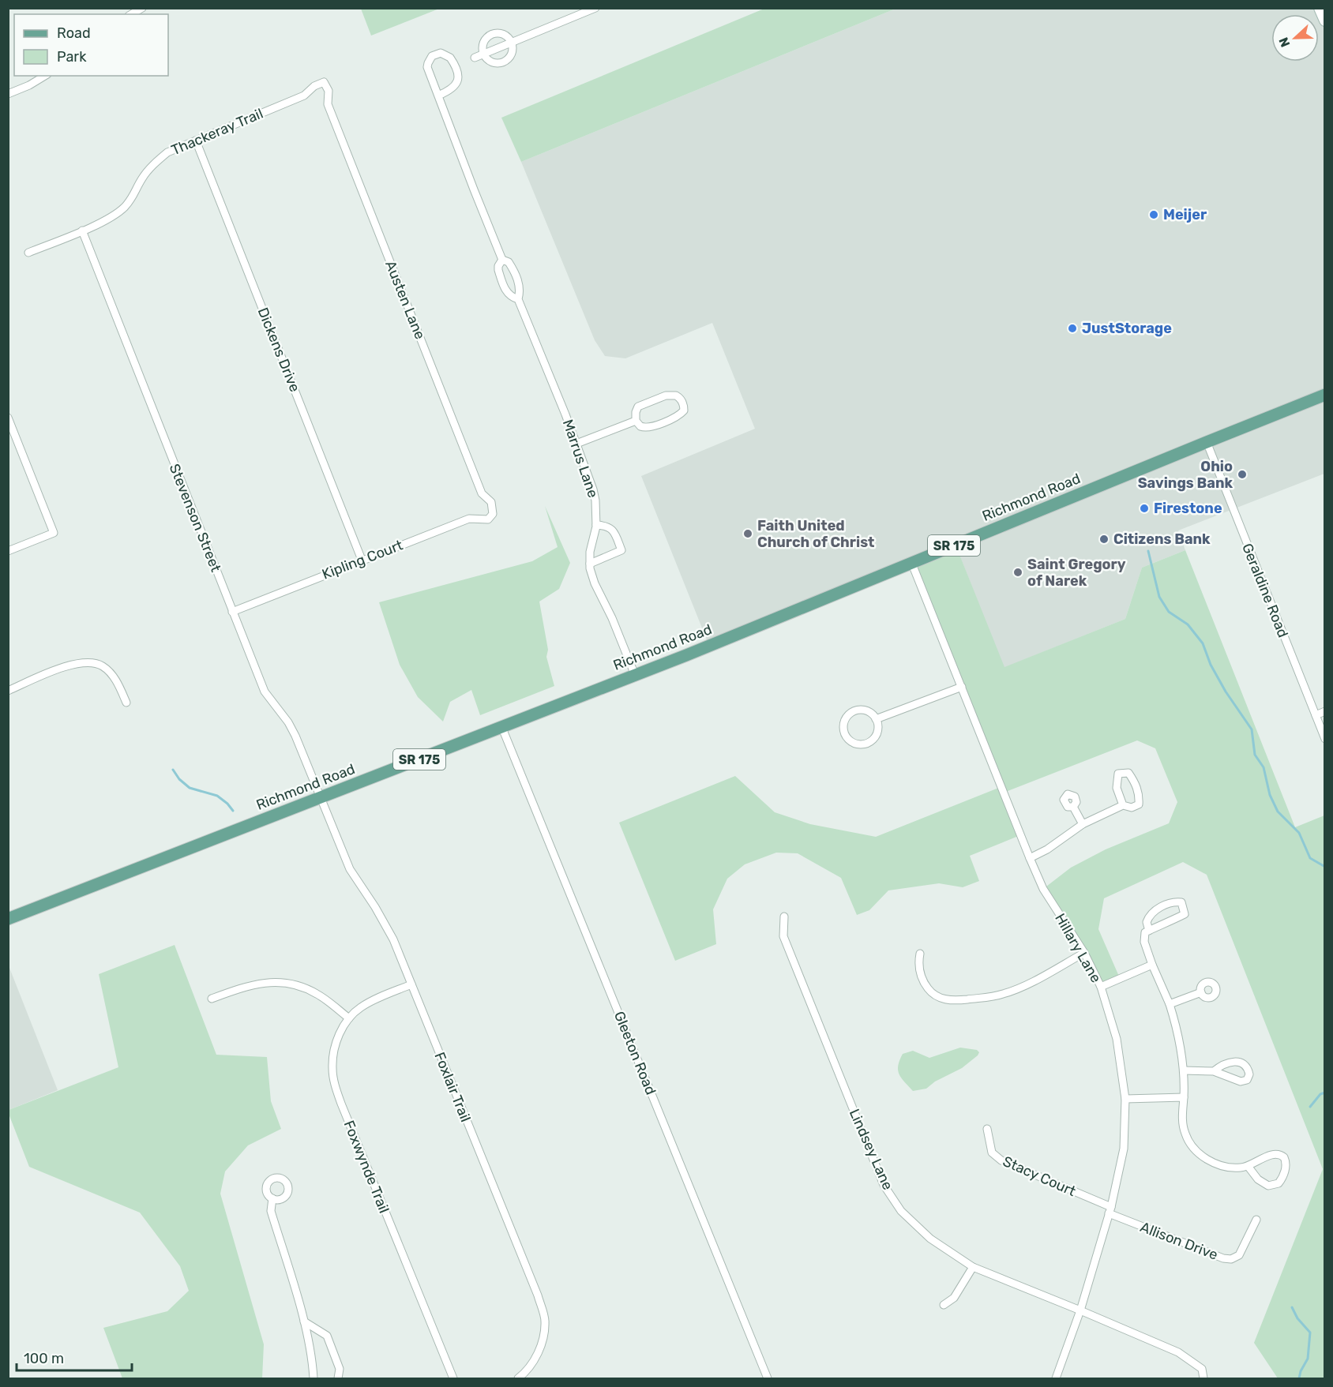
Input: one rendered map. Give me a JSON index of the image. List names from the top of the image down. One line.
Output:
{"streets":{"main road":["Richmond Road","SR 175"],"street":["Thackeray Trail","Austen Lane","Dickens Drive","Marrus Lane","Stevenson Street","Kipling Court","Geraldine Road","Hillary Lane","Gleeton Road","Foxlair Trail","Lindsey Lane","Foxwynde Trail","Stacy Court","Allison Drive"]},"crossings":[["Thackeray Trail","Austen Lane"],["Thackeray Trail","Dickens Drive"],["Thackeray Trail","Stevenson Street"],["Austen Lane","Kipling Court"],["Dickens Drive","Kipling Court"],["Marrus Lane","Richmond Road"],["Richmond Road","Stevenson Street"],["Richmond Road","Geraldine Road"],["Richmond Road","Hillary Lane"],["Richmond Road","Gleeton Road"],["Richmond Road","Foxlair Trail"],["Stevenson Street","Kipling Court"],["Stevenson Street","Foxlair Trail"],["Hillary Lane","Lindsey Lane"],["Hillary Lane","Stacy Court"],["Hillary Lane","Allison Drive"],["Foxlair Trail","Foxwynde Trail"],["Stacy Court","Allison Drive"]],"places":["Meijer","JustStorage","Ohio Savings Bank","Firestone","Faith United Church of Christ","Citizens Bank","Saint Gregory of Narek"],"legend":["Road","Park"],"scale_bar":"100 m","north":"left"}
